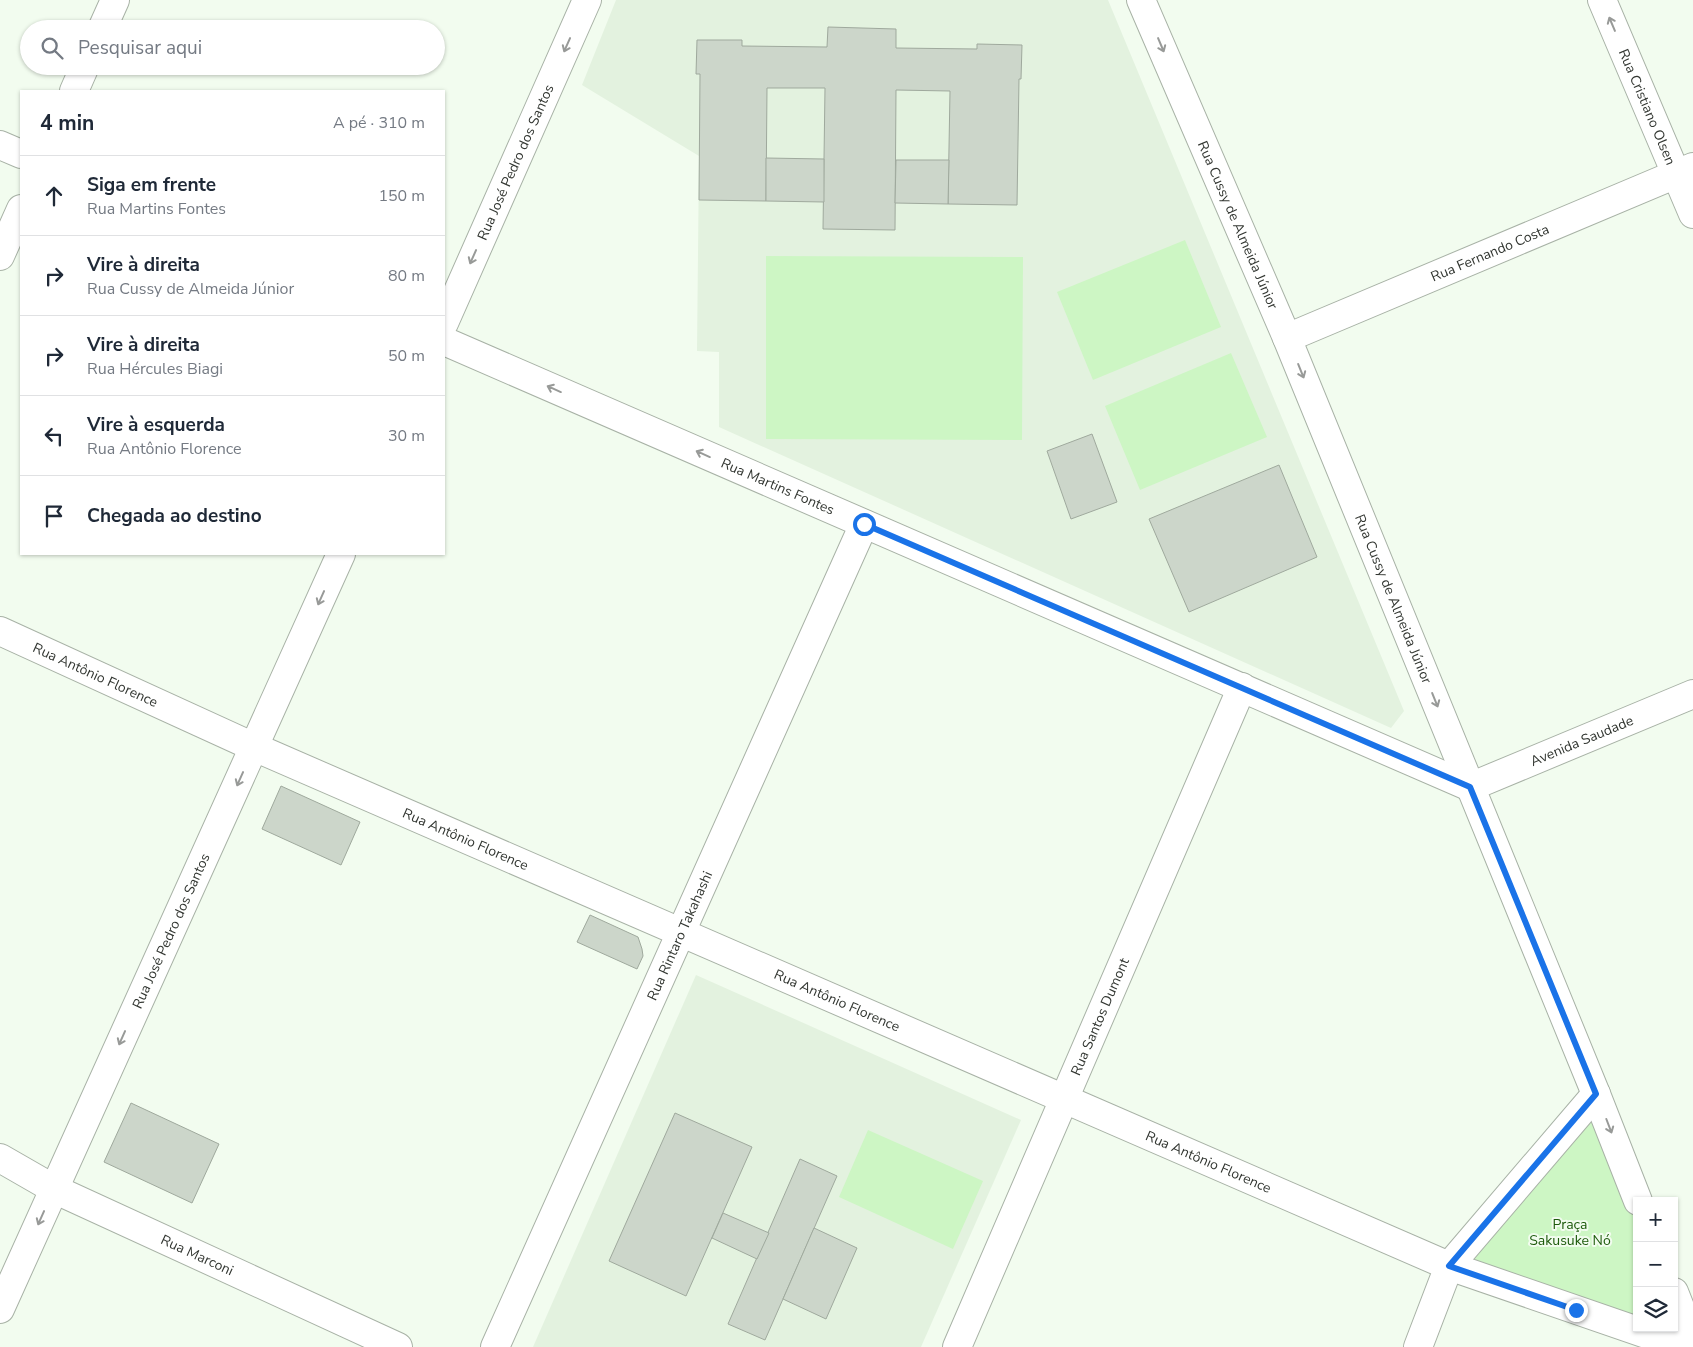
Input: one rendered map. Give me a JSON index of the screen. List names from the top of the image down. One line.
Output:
{"streets":{"street":["Rua Cristiano Olsen","Rua José Pedro dos Santos","Rua Cussy de Almeida Júnior","Rua Fernando Costa","Rua Martins Fontes","Rua Antônio Florence","Avenida Saudade","Rua Rintaro Takahashi","Rua Santos Dumont","Rua Marconi"]},"crossings":[["Rua Cristiano Olsen","Rua Fernando Costa"],["Rua José Pedro dos Santos","Rua Antônio Florence"],["Rua José Pedro dos Santos","Rua Marconi"],["Rua Cussy de Almeida Júnior","Rua Fernando Costa"],["Rua Cussy de Almeida Júnior","Rua Martins Fontes"],["Rua Cussy de Almeida Júnior","Avenida Saudade"],["Rua Martins Fontes","Avenida Saudade"],["Rua Martins Fontes","Rua Rintaro Takahashi"],["Rua Martins Fontes","Rua Santos Dumont"],["Rua Antônio Florence","Rua Rintaro Takahashi"],["Rua Antônio Florence","Rua Santos Dumont"]],"one_way":["Rua Cristiano Olsen","Rua José Pedro dos Santos","Rua Cussy de Almeida Júnior","Rua Martins Fontes"],"parks":["Praça Sakusuke Nó"],"page":{"search":"Pesquisar aqui","heading":["4 min","A pé · 310 m"],"list":[["Siga em frente","Rua Martins Fontes","150 m"],["Vire à direita","Rua Cussy de Almeida Júnior","80 m"],["Vire à direita","Rua Hércules Biagi","50 m"],["Vire à esquerda","Rua Antônio Florence","30 m"],"Chegada ao destino"],"map_buttons":["+","−"]}}
